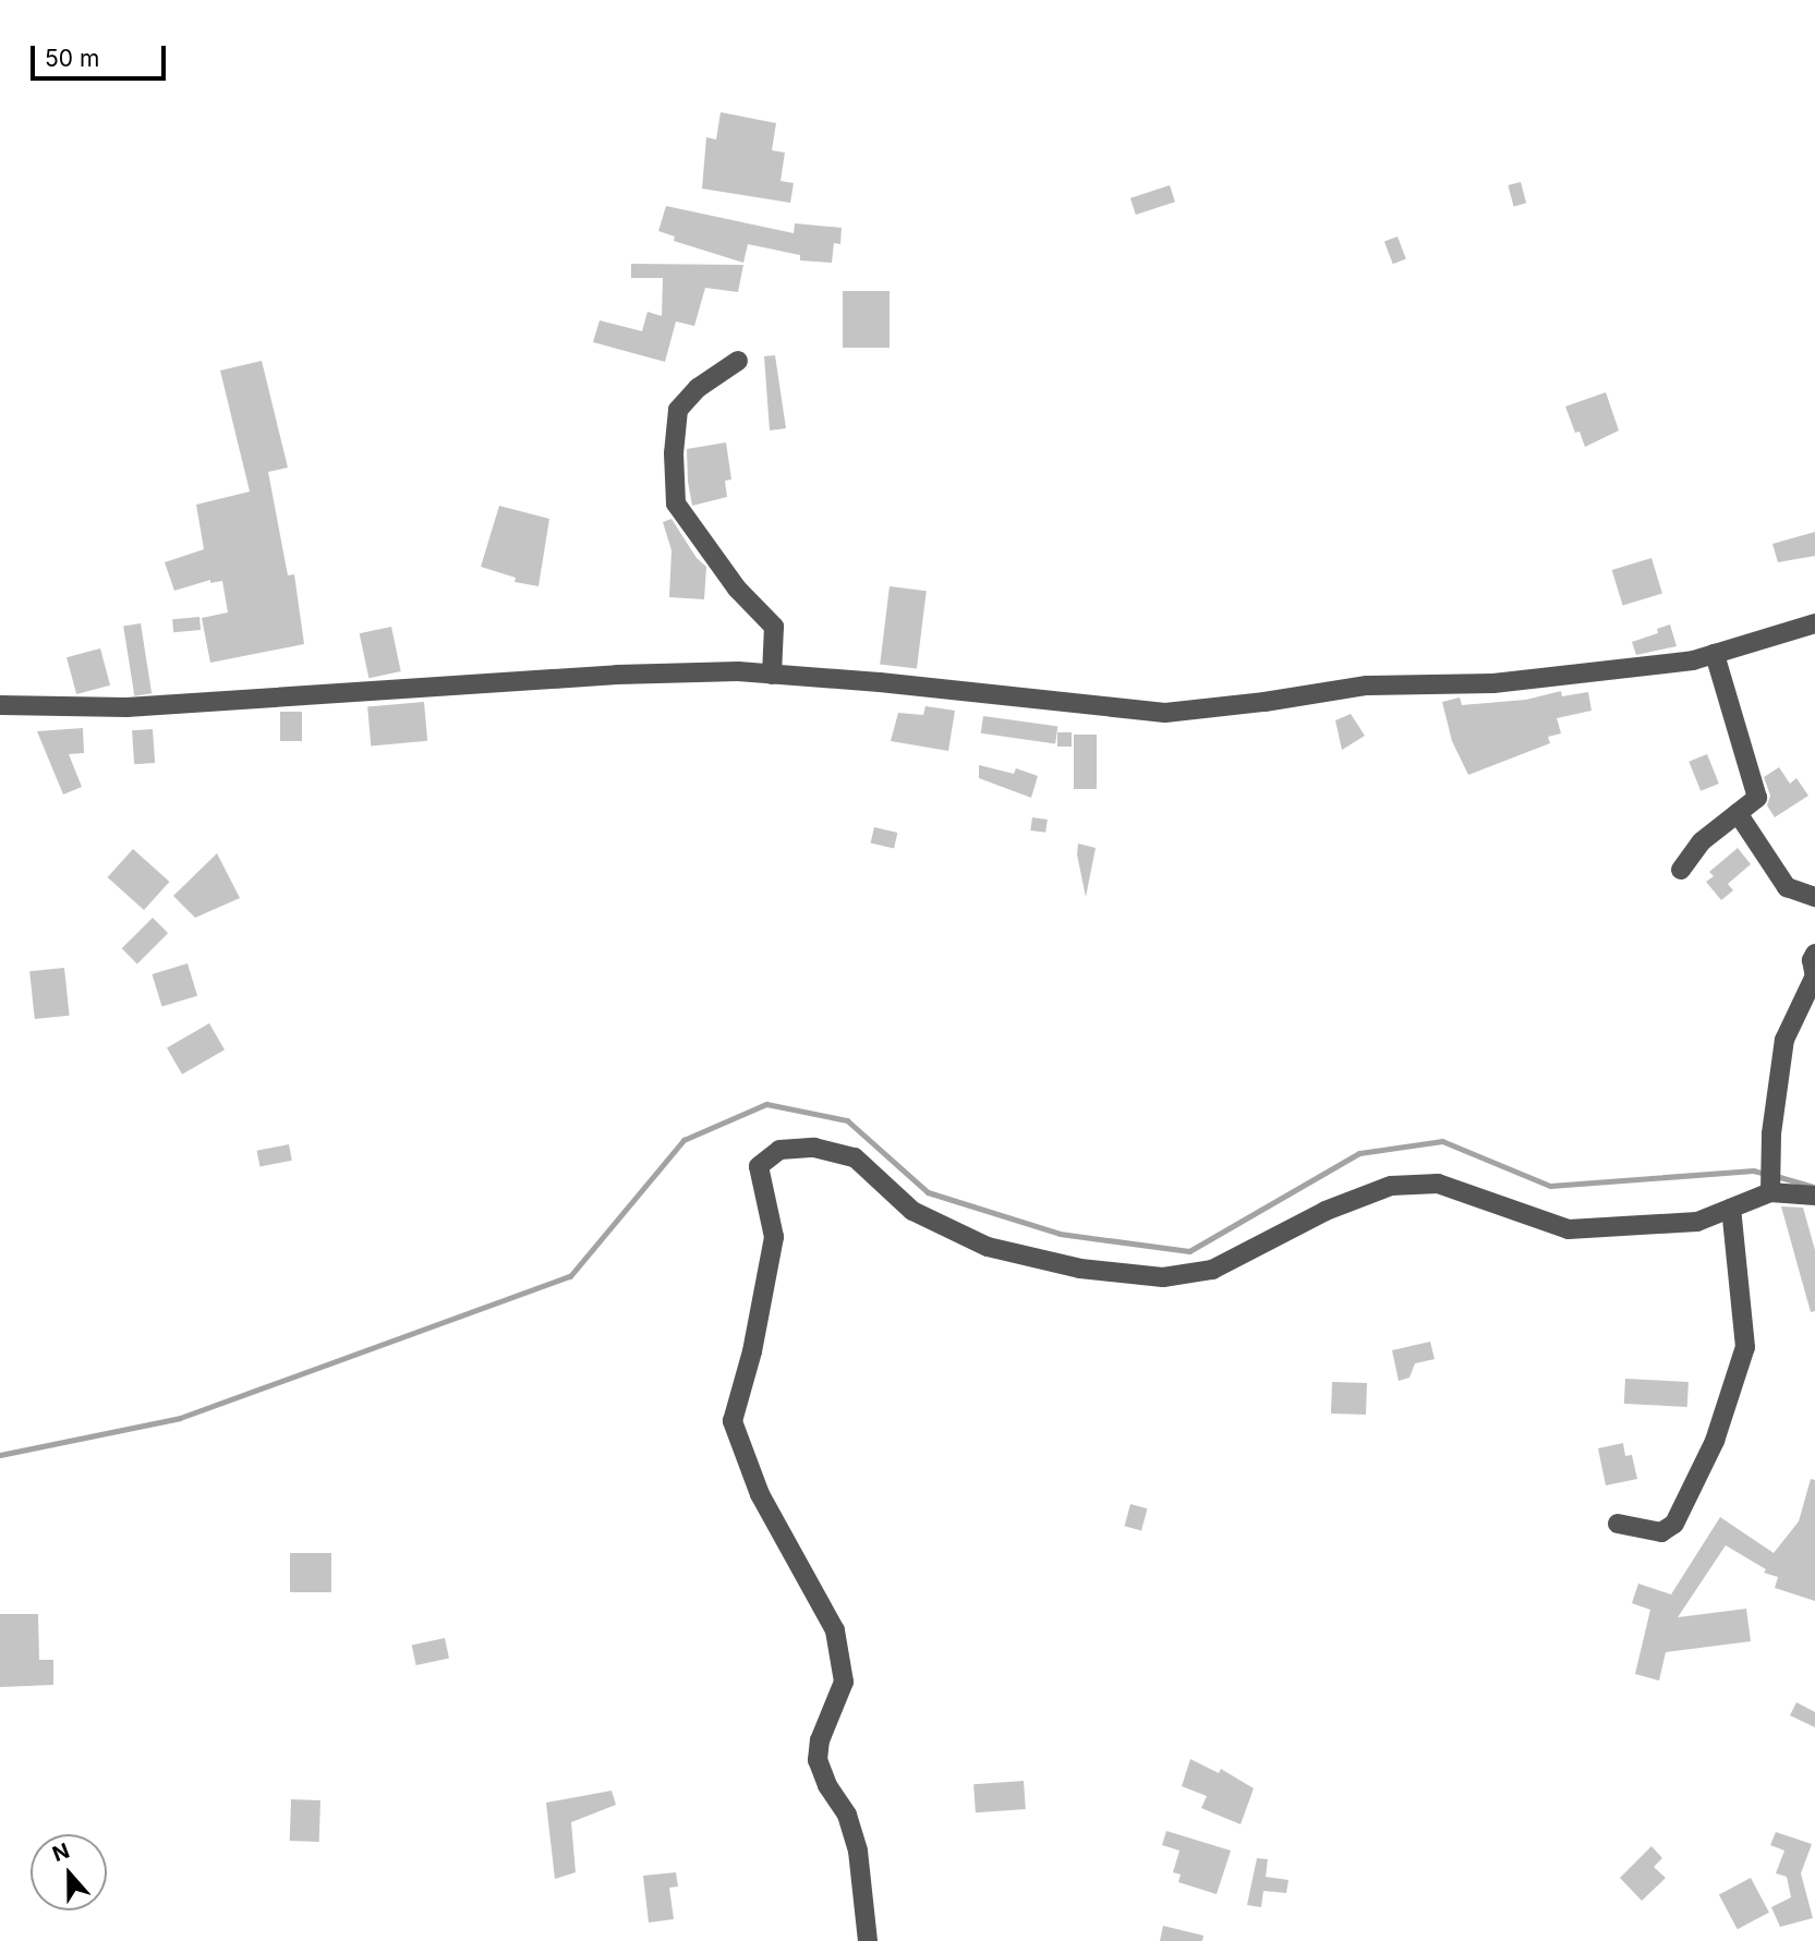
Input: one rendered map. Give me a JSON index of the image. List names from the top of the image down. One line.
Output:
{"scale_bar":"50 m","north":"top"}
